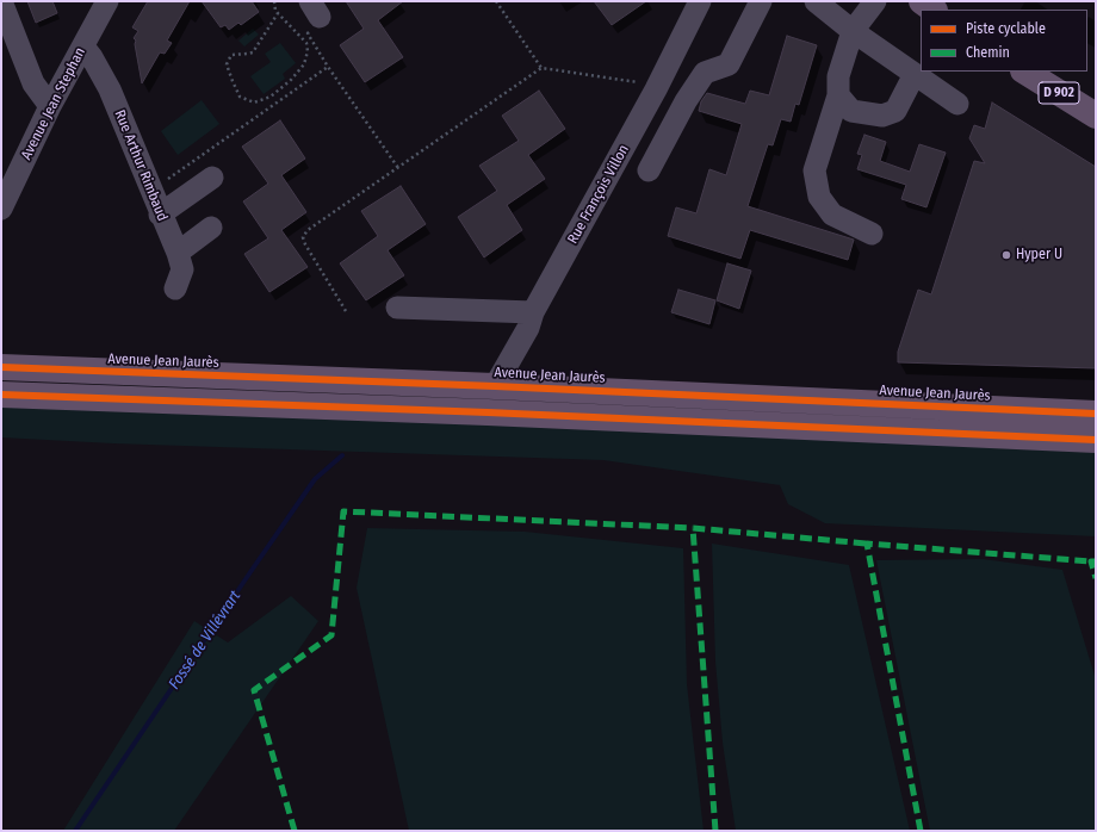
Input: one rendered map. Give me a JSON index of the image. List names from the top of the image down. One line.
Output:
{"streets":{"main road":["D 902","Avenue Jean Jaurès"],"street":["Avenue Jean Stephan","Rue Arthur Rimbaud","Rue François Villon"]},"crossings":[["Avenue Jean Stephan","Rue Arthur Rimbaud"],["Rue François Villon","Avenue Jean Jaurès"]],"water":["Fossé de Villévrart"],"places":["Hyper U"],"legend":["Piste cyclable","Chemin"]}
